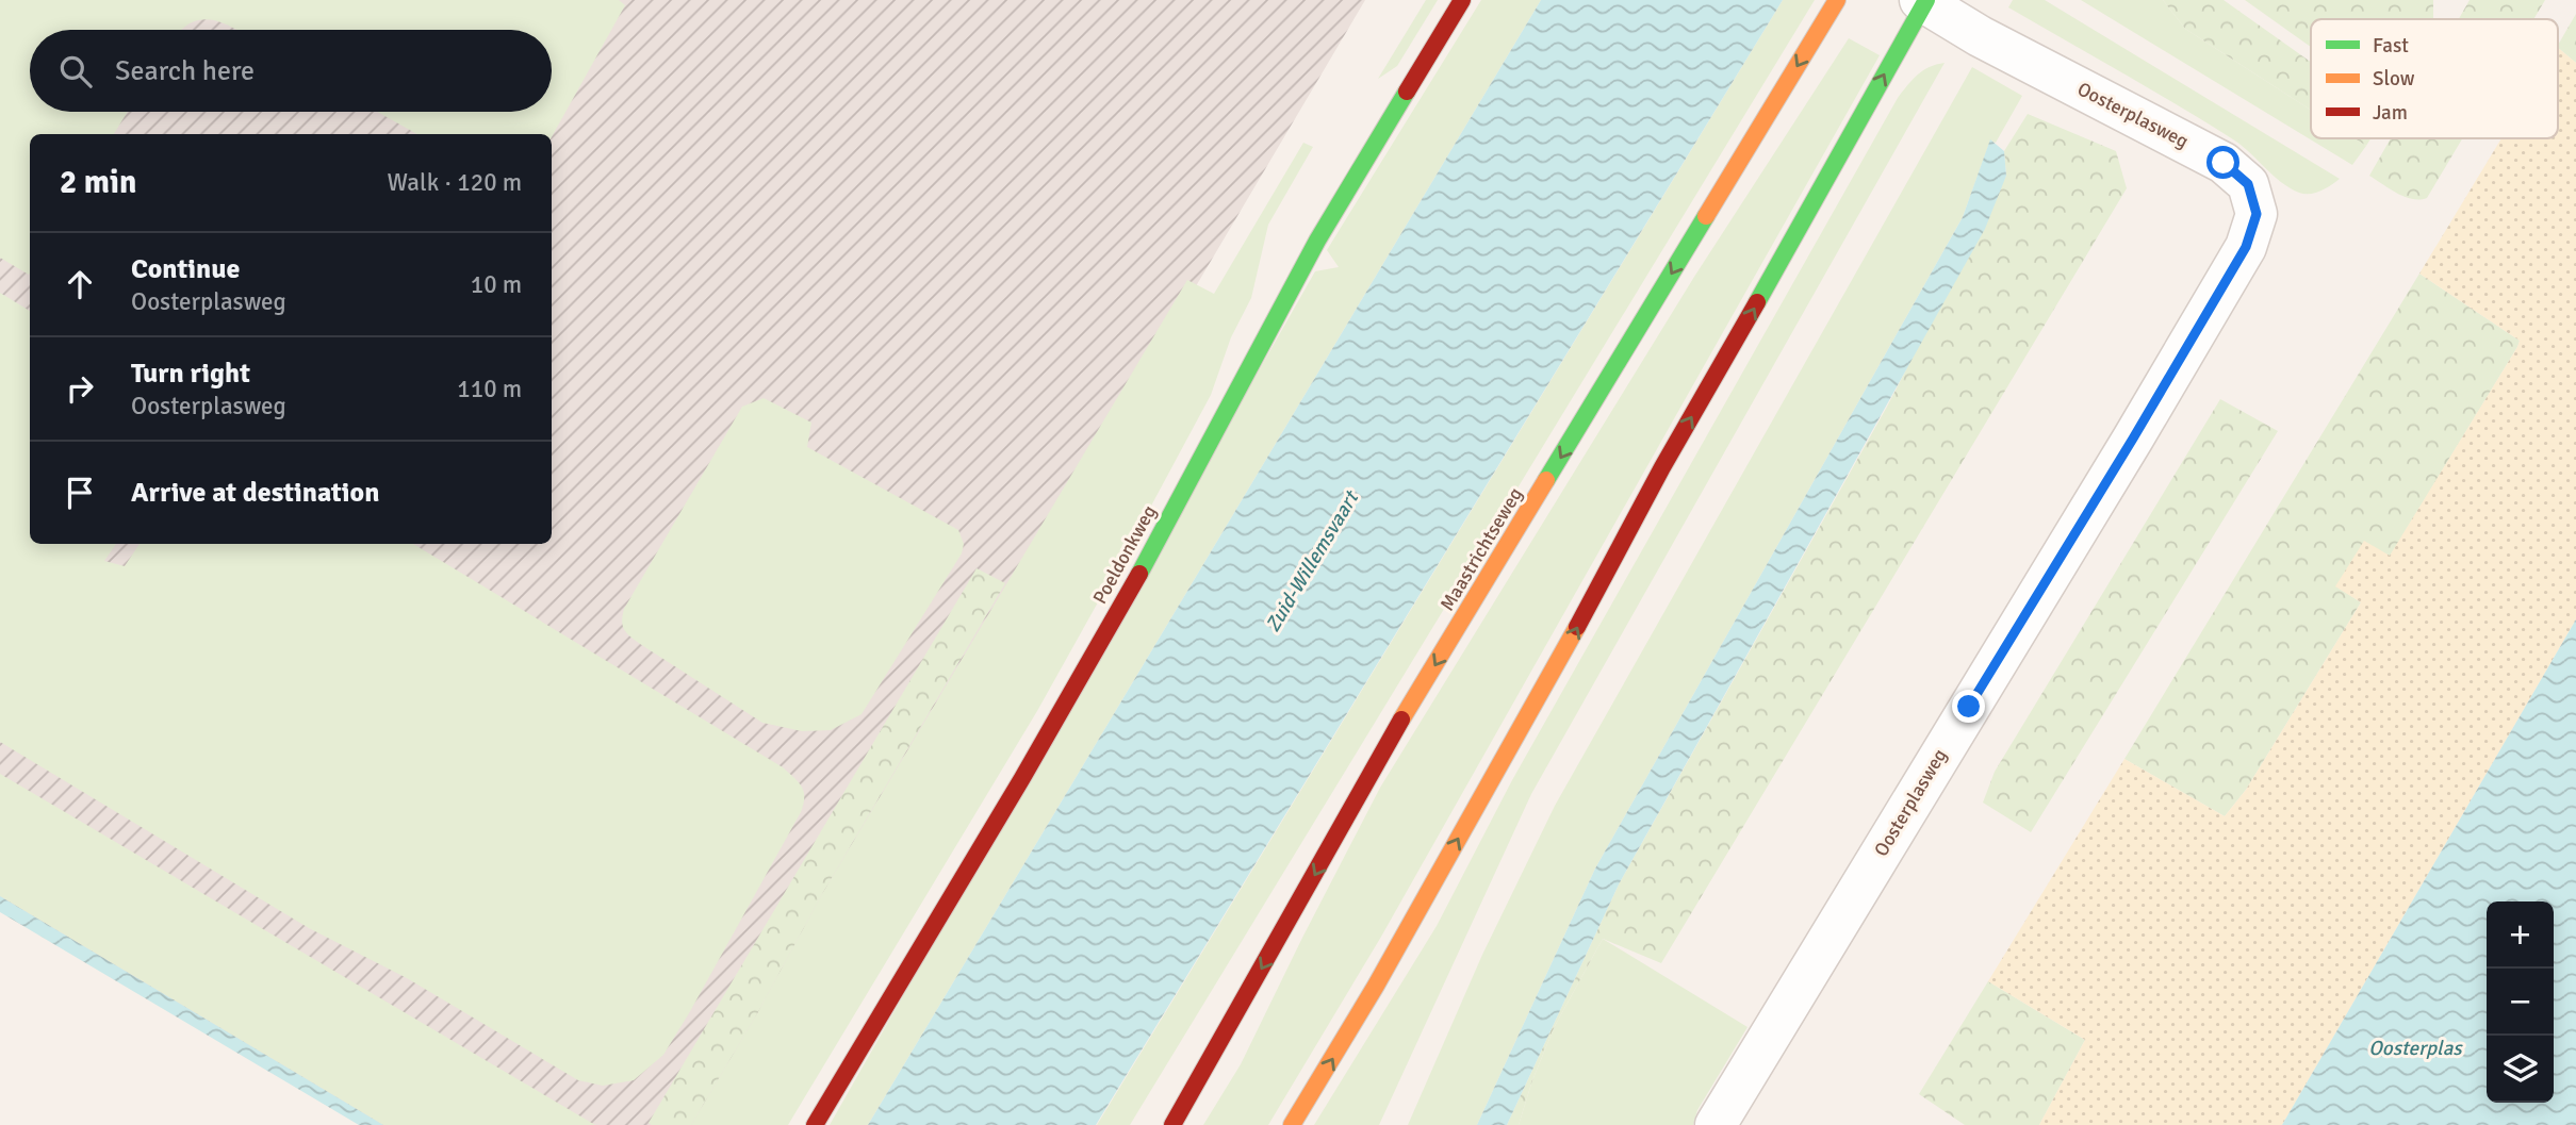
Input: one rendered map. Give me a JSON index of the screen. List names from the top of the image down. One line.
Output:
{"streets":{"main road":["Maastrichtseweg","Poeldonkweg"],"street":["Oosterplasweg"]},"water":["Zuid-Willemsvaart","Oosterplas"],"legend":["Fast","Slow","Jam"],"page":{"search":"Search here","heading":["2 min","Walk · 120 m"],"list":[["Continue","Oosterplasweg","10 m"],["Turn right","Oosterplasweg","110 m"],"Arrive at destination"],"map_buttons":["+","−"]}}
